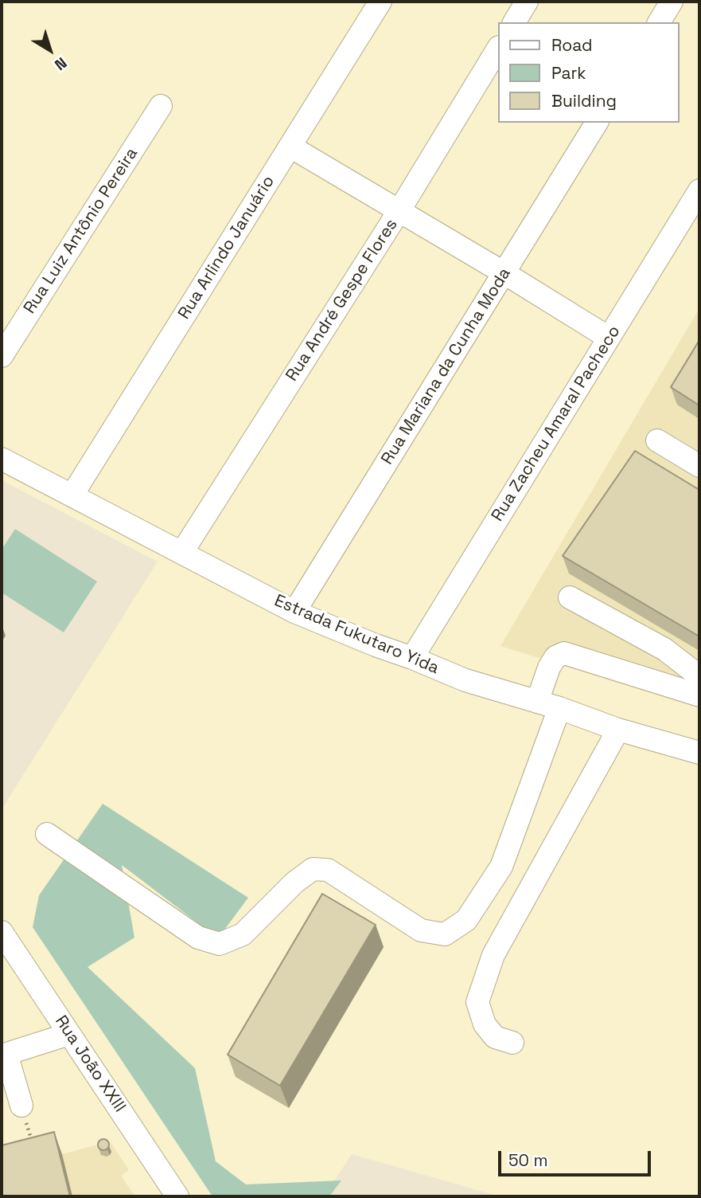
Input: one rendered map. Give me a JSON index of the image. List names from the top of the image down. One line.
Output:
{"streets":{"street":["Rua Luiz Antônio Pereira","Rua Arlindo Januário","Rua André Gespe Flores","Rua Mariana da Cunha Moda","Rua Zacheu Amaral Pacheco","Estrada Fukutaro Yida","Rua João XXIII"]},"crossings":[["Rua Arlindo Januário","Estrada Fukutaro Yida"],["Rua André Gespe Flores","Estrada Fukutaro Yida"],["Rua Mariana da Cunha Moda","Estrada Fukutaro Yida"],["Rua Zacheu Amaral Pacheco","Estrada Fukutaro Yida"]],"legend":["Road","Park","Building"],"scale_bar":"50 m","north":"bottom right"}
